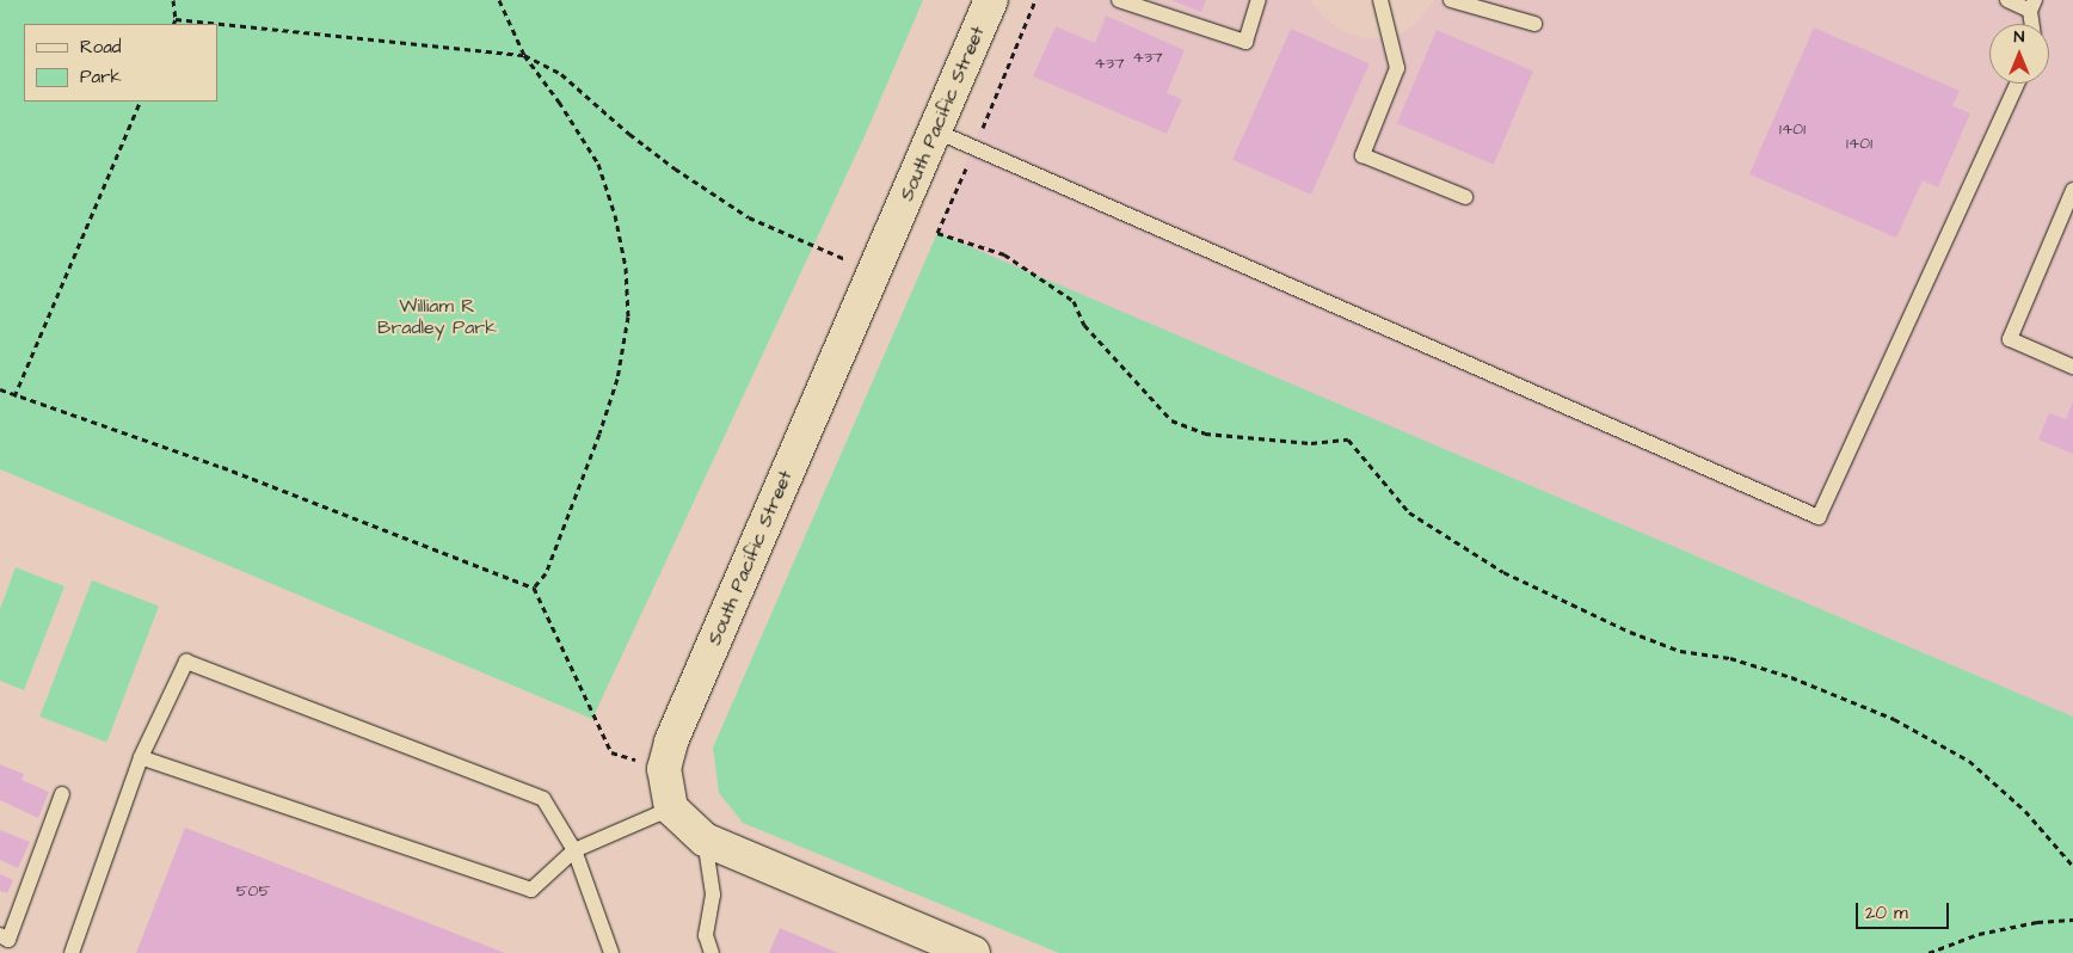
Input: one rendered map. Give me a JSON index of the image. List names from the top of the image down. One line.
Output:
{"streets":{"street":["South Pacific Street"]},"parks":["William R Bradley Park"],"house_numbers":["437","437","1401","1401","505"],"legend":["Road","Park"],"scale_bar":"20 m","north":"top"}
